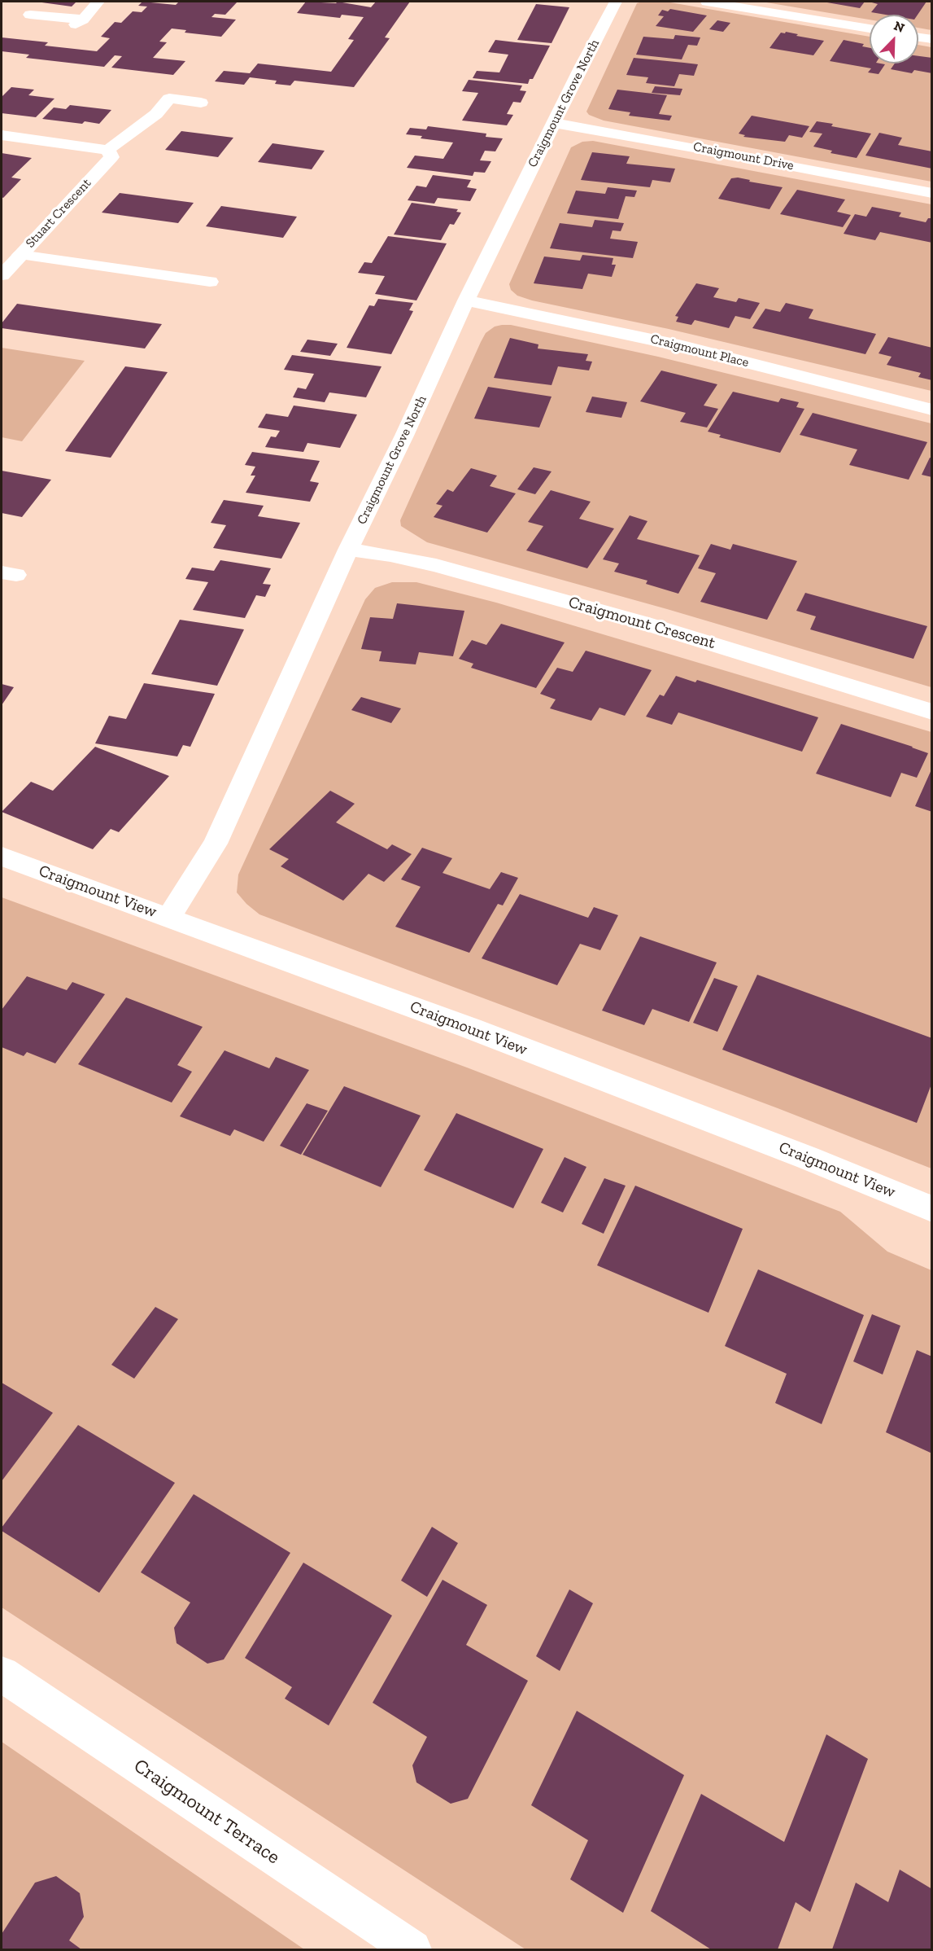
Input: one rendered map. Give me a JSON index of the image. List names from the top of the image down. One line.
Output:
{"streets":{"street":["Craigmount Grove North","Craigmount Drive","Stuart Crescent","Craigmount Place","Craigmount Crescent","Craigmount View","Craigmount Terrace"]},"crossings":[["Craigmount Grove North","Craigmount Drive"],["Craigmount Grove North","Craigmount Place"],["Craigmount Grove North","Craigmount Crescent"],["Craigmount Grove North","Craigmount View"]],"north":"top right"}
